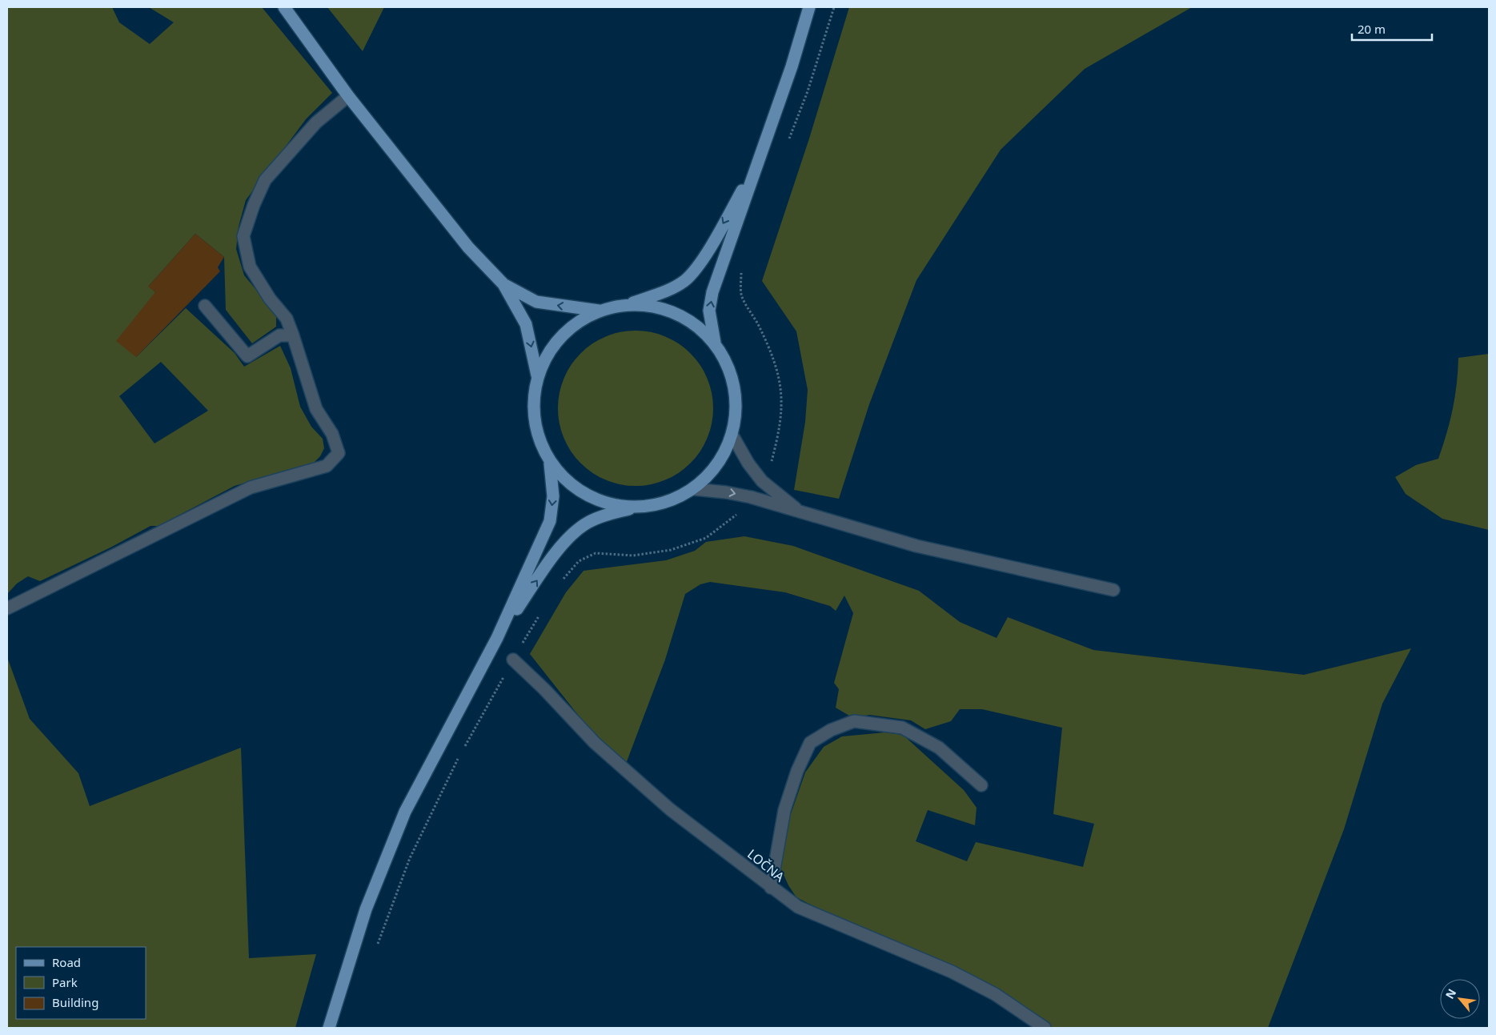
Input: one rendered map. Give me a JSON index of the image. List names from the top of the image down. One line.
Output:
{"streets":{"street":["LOČNA"]},"legend":["Road","Park","Building"],"scale_bar":"20 m","north":"top left"}
